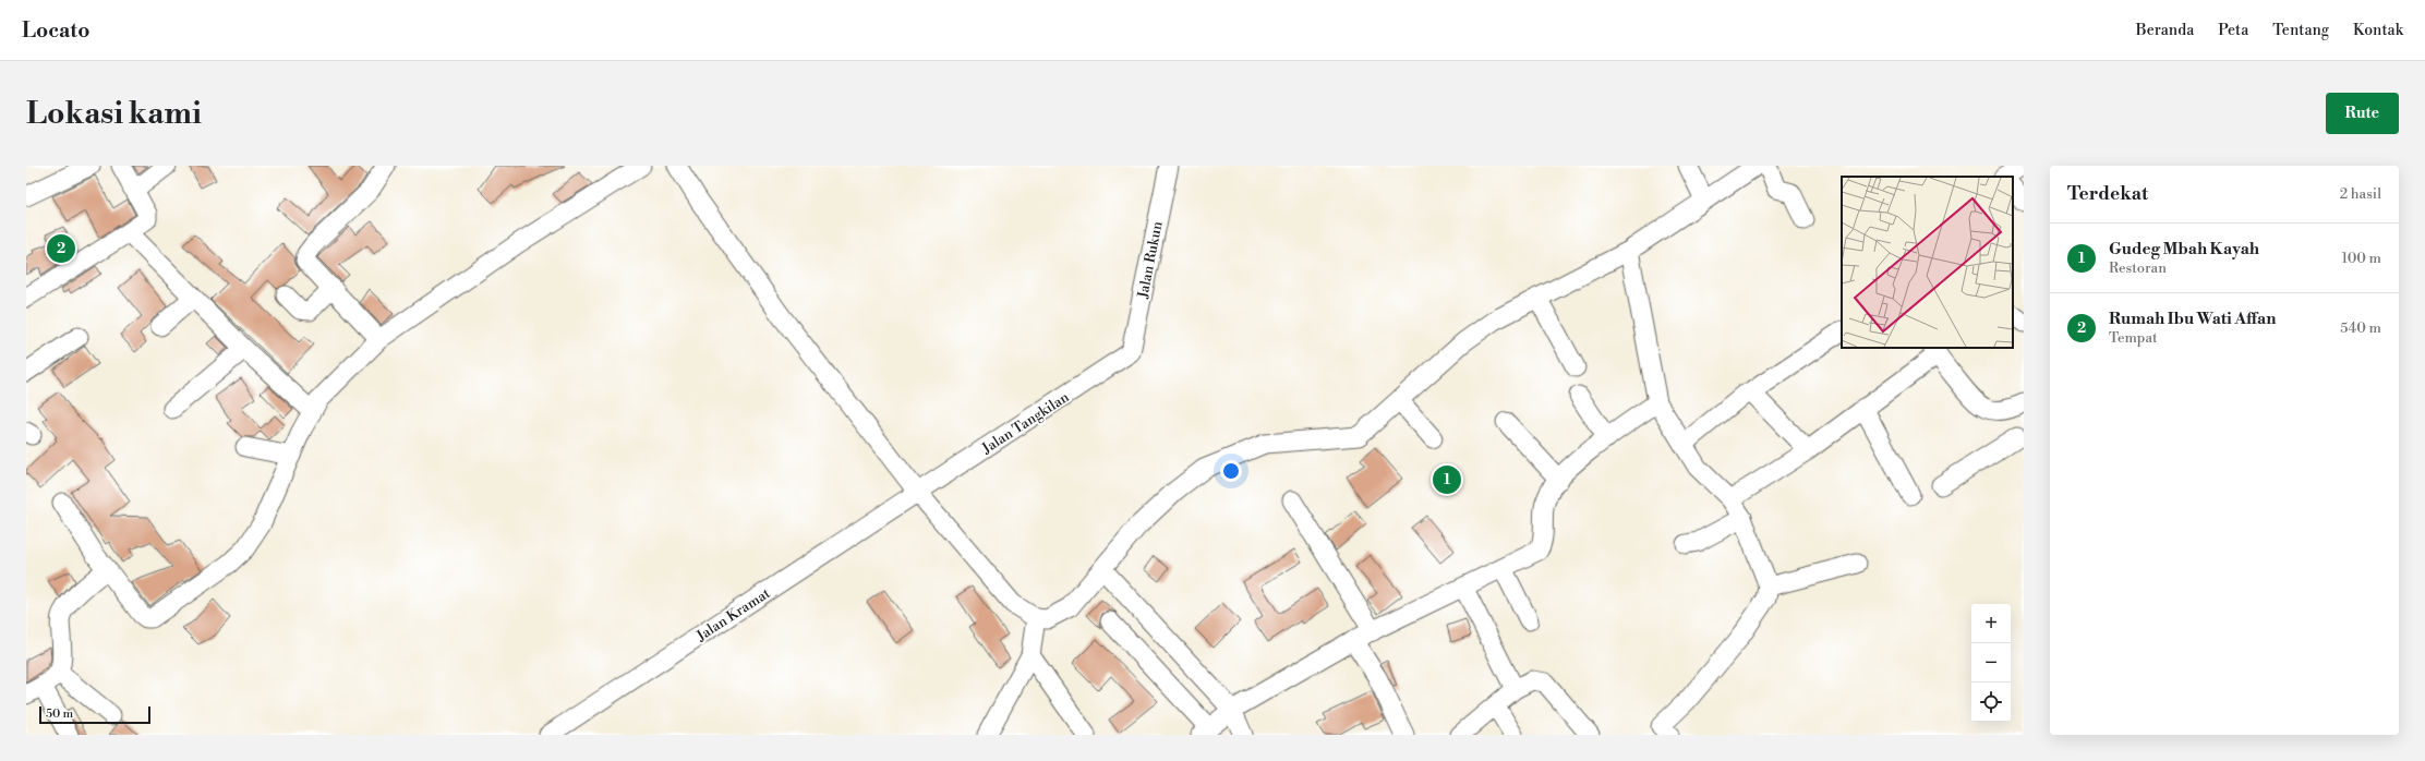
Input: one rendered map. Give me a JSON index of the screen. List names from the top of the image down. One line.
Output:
{"streets":{"street":["Jalan Rukun","Jalan Tangkilan","Jalan Kramat"]},"crossings":[["Jalan Rukun","Jalan Tangkilan"],["Jalan Tangkilan","Jalan Kramat"]],"scale_bar":"50 m","page":{"header":"Locato","nav":["Beranda","Peta","Tentang","Kontak"],"buttons":"Rute","title":"Lokasi kami","heading":["Terdekat","2 hasil"],"list":[{"mark":"1","name":"Gudeg Mbah Kayah","note":"Restoran","value":"100 m"},{"mark":"2","name":"Rumah Ibu Wati Affan","note":"Tempat","value":"540 m"}],"pins":["2","1"],"map_buttons":["+","−"],"scale":"50 m"}}
